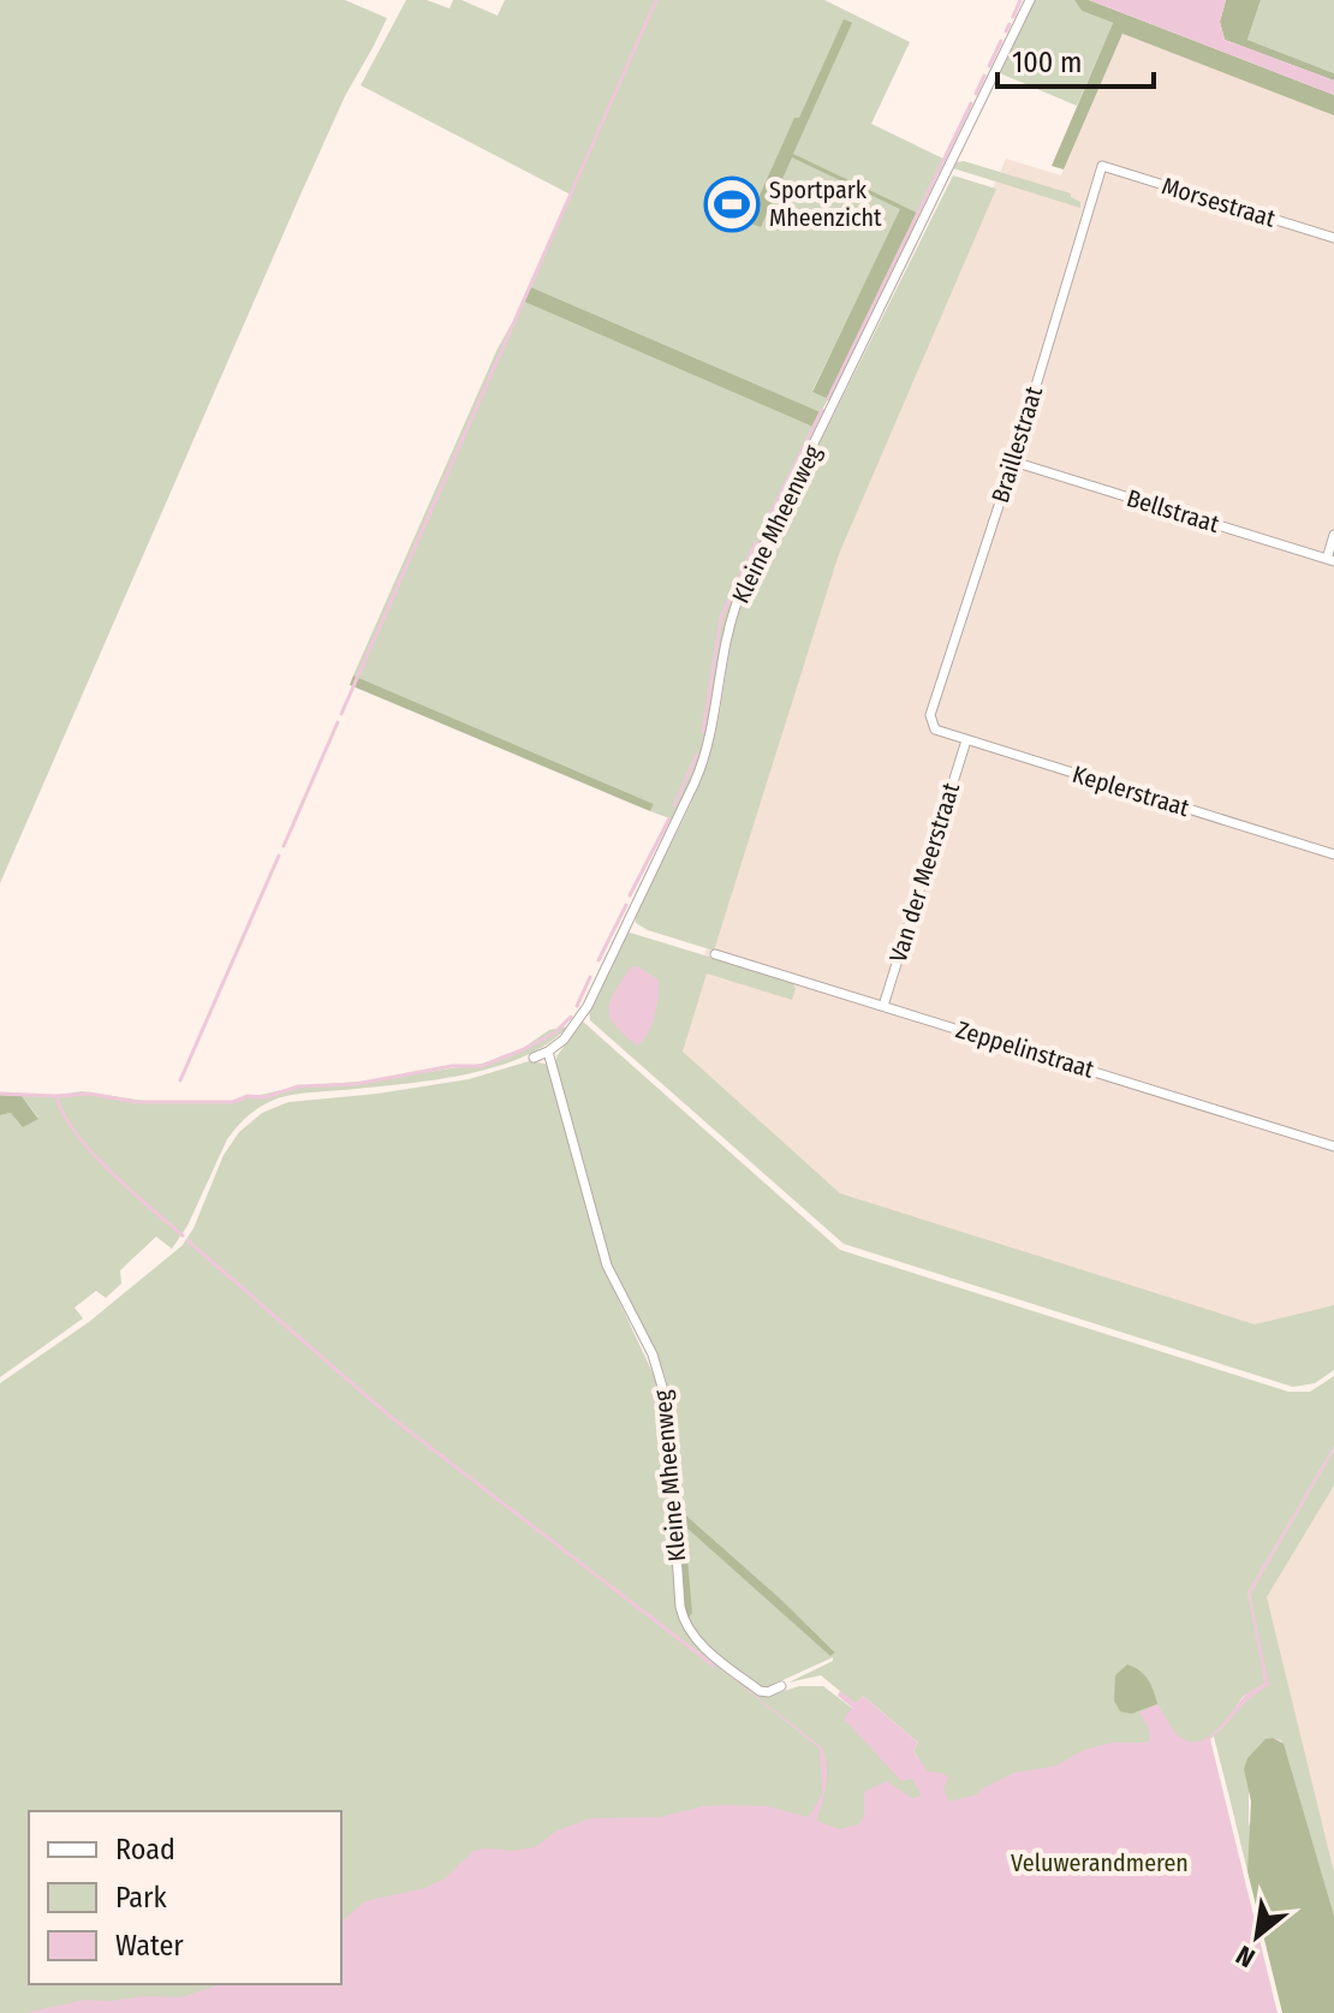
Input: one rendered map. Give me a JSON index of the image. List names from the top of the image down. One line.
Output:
{"streets":{"street":["Morsestraat","Braillestraat","Bellstraat","Kleine Mheenweg","Keplerstraat","Van der Meerstraat","Zeppelinstraat"]},"crossings":[["Morsestraat","Braillestraat"],["Braillestraat","Bellstraat"],["Braillestraat","Keplerstraat"],["Keplerstraat","Van der Meerstraat"],["Van der Meerstraat","Zeppelinstraat"]],"parks":["Veluwerandmeren"],"places":{"sports":["Sportpark Mheenzicht"]},"legend":["Road","Park","Water"],"scale_bar":"100 m","north":"bottom left"}
